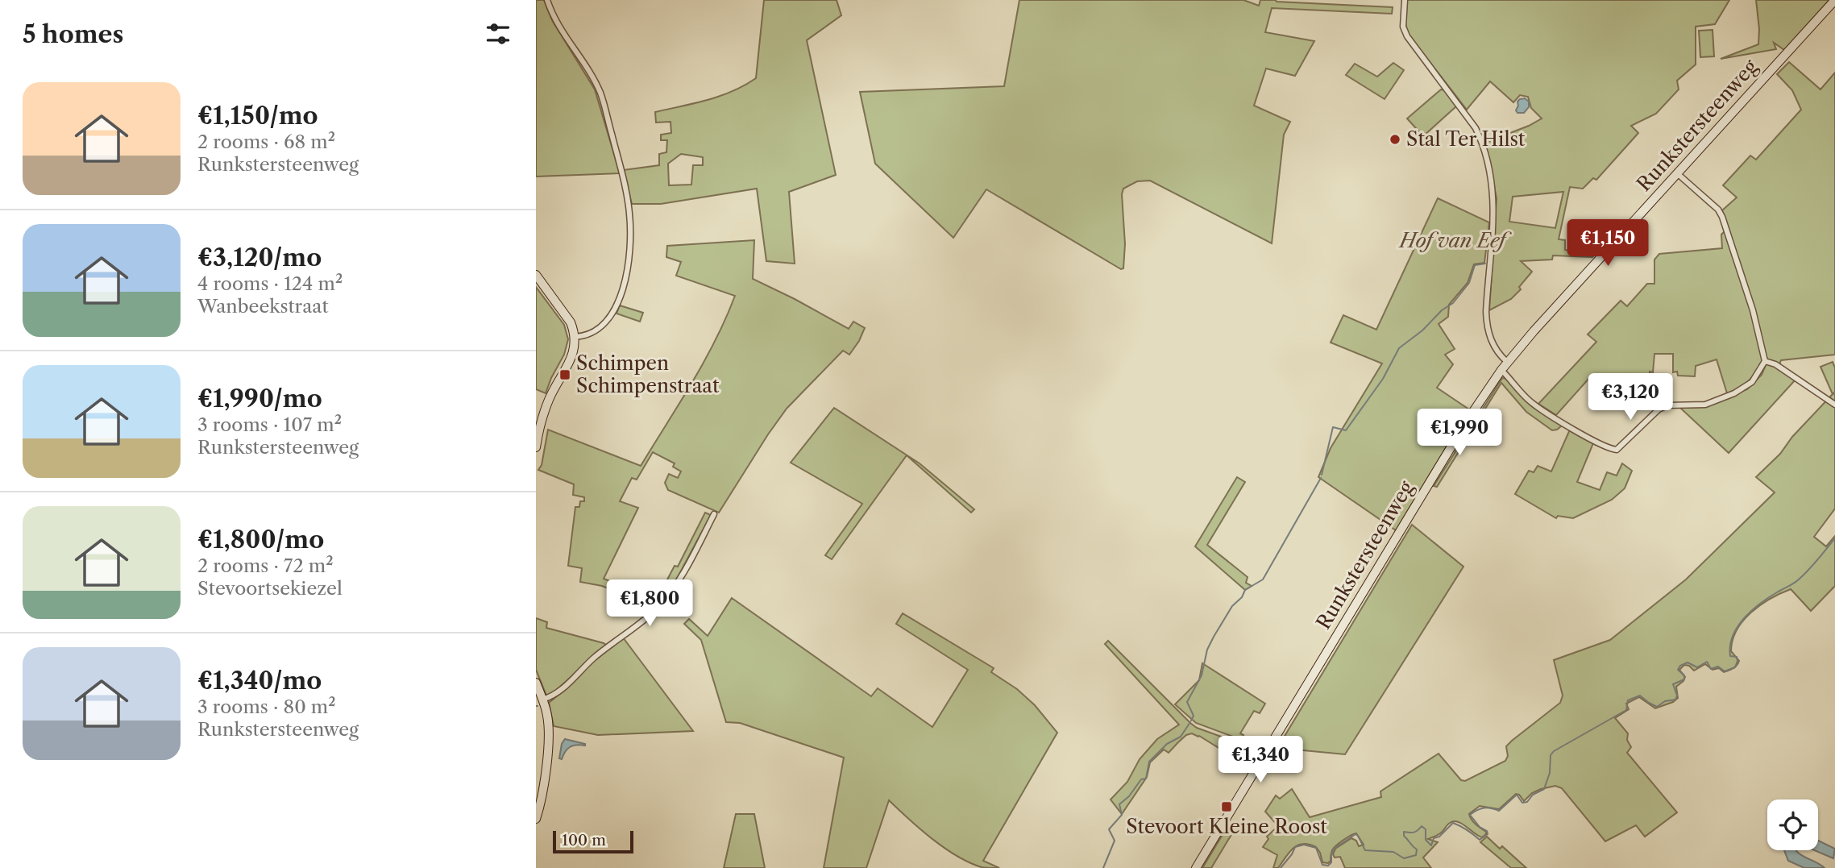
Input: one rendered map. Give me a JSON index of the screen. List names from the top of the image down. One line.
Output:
{"streets":{"street":["Runkstersteenweg"]},"parks":["Hof van Eef"],"places":{"other":["Stal Ter Hilst"],"transit":["Schimpen Schimpenstraat","Stevoort Kleine Roost"]},"scale_bar":"100 m","page":{"heading":"5 homes","list":[{"name":"€1,150/mo","note":"2 rooms · 68 m² · Runkstersteenweg"},{"name":"€3,120/mo","note":"4 rooms · 124 m² · Wanbeekstraat"},{"name":"€1,990/mo","note":"3 rooms · 107 m² · Runkstersteenweg"},{"name":"€1,800/mo","note":"2 rooms · 72 m² · Stevoortsekiezel"},{"name":"€1,340/mo","note":"3 rooms · 80 m² · Runkstersteenweg"}],"price":["€1,150","€3,120","€1,990","€1,800","€1,340"],"scale":"100 m"}}
